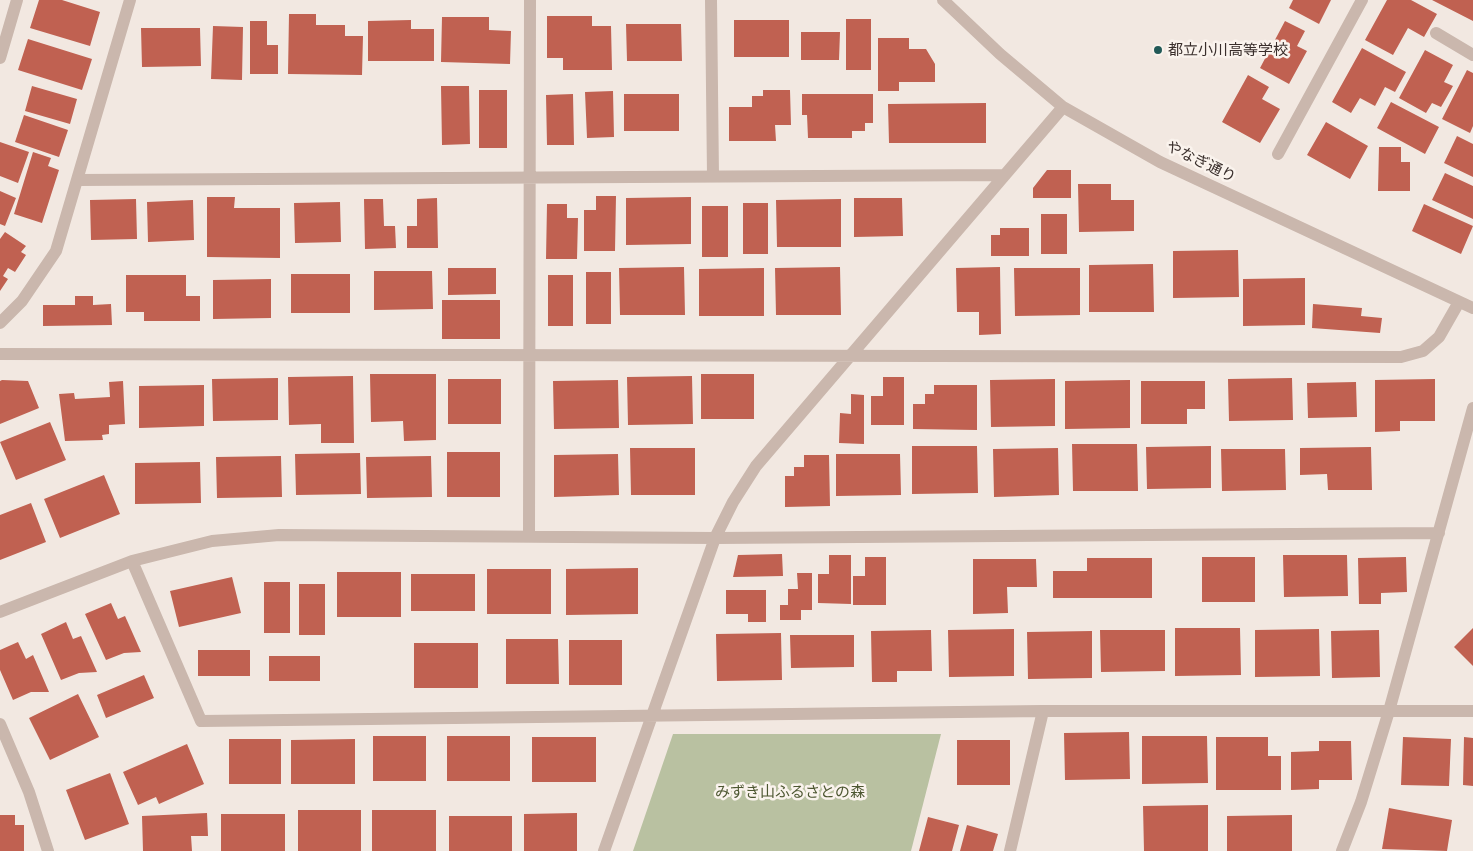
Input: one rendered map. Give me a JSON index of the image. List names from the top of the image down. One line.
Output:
{"streets":{"street":["やなぎ通り"]},"parks":["みずき山ふるさとの森"],"places":["都立小川高等学校"]}
